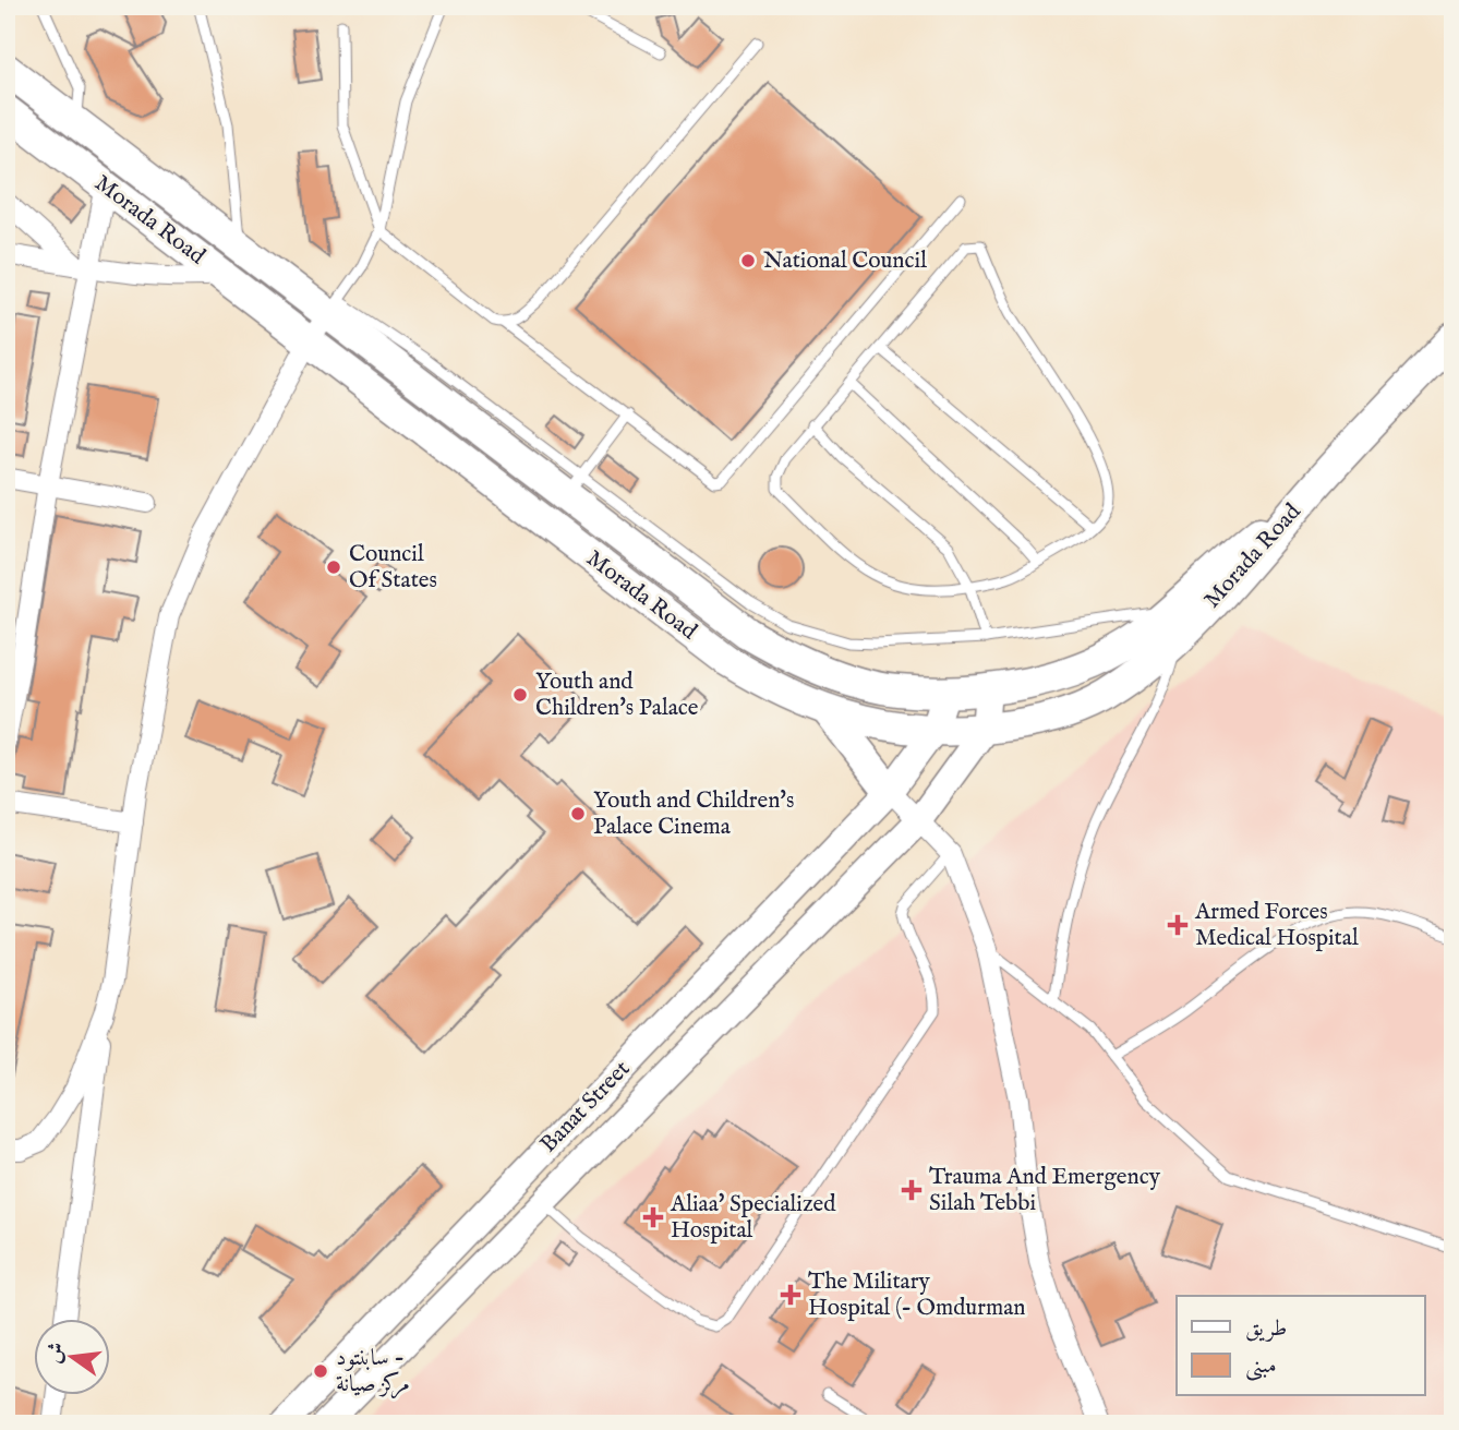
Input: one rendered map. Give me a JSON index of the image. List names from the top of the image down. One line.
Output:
{"streets":{"main road":["Morada Road","Banat Street"]},"crossings":[["Morada Road","Banat Street"]],"places":{"other":["National Council","Council Of States","Youth and Children's Palace","Youth and Children's Palace Cinema","سابنتود - مركز صيانة"],"health":["Armed Forces Medical Hospital","Trauma And Emergency Silah Tebbi","Aliaa' Specialized Hospital","The Military Hospital (- Omdurman"]},"legend":["طريق","مبنى"],"north":"left"}
